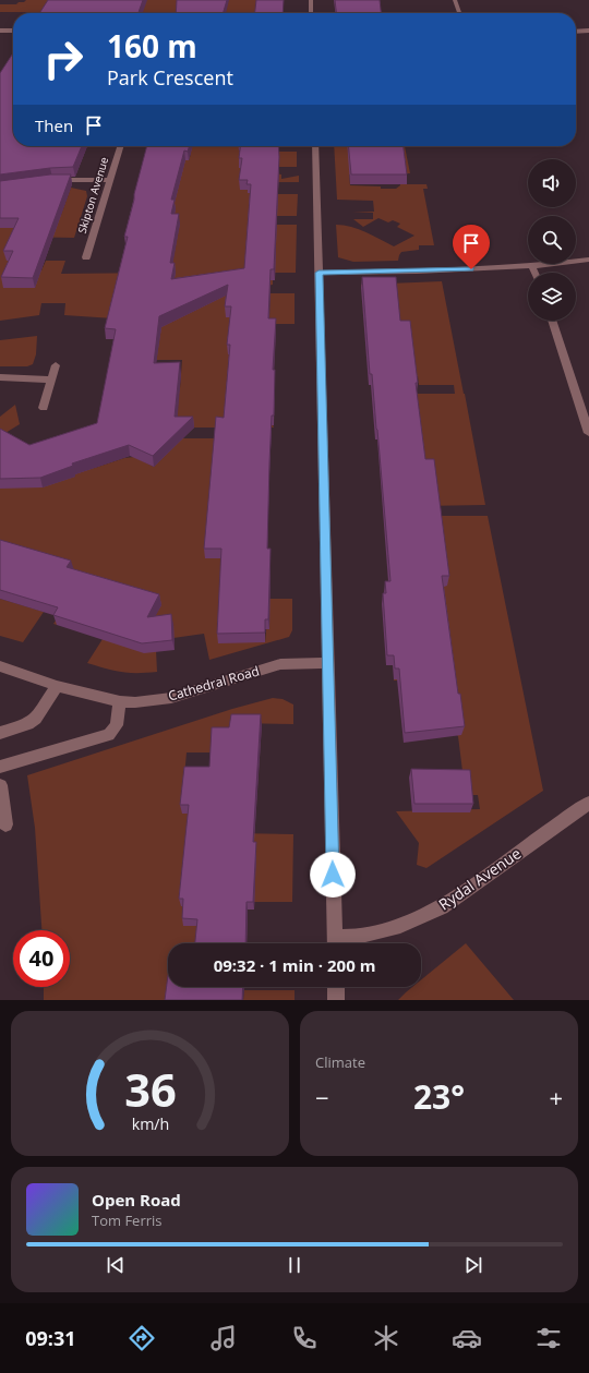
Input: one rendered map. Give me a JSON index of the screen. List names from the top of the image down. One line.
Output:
{"streets":{"street":["Skipton Avenue","Cathedral Road","Rydal Avenue"]},"page":{"turn":["160 m","Park Crescent"],"then":"Then","limit":"40","trip":"09:32 · 1 min · 200 m","tile":"Climate","heat":["−","23°","+"],"song":["Open Road","Tom Ferris"],"tabs":"09:31","gauge":["36","km/h"]}}
